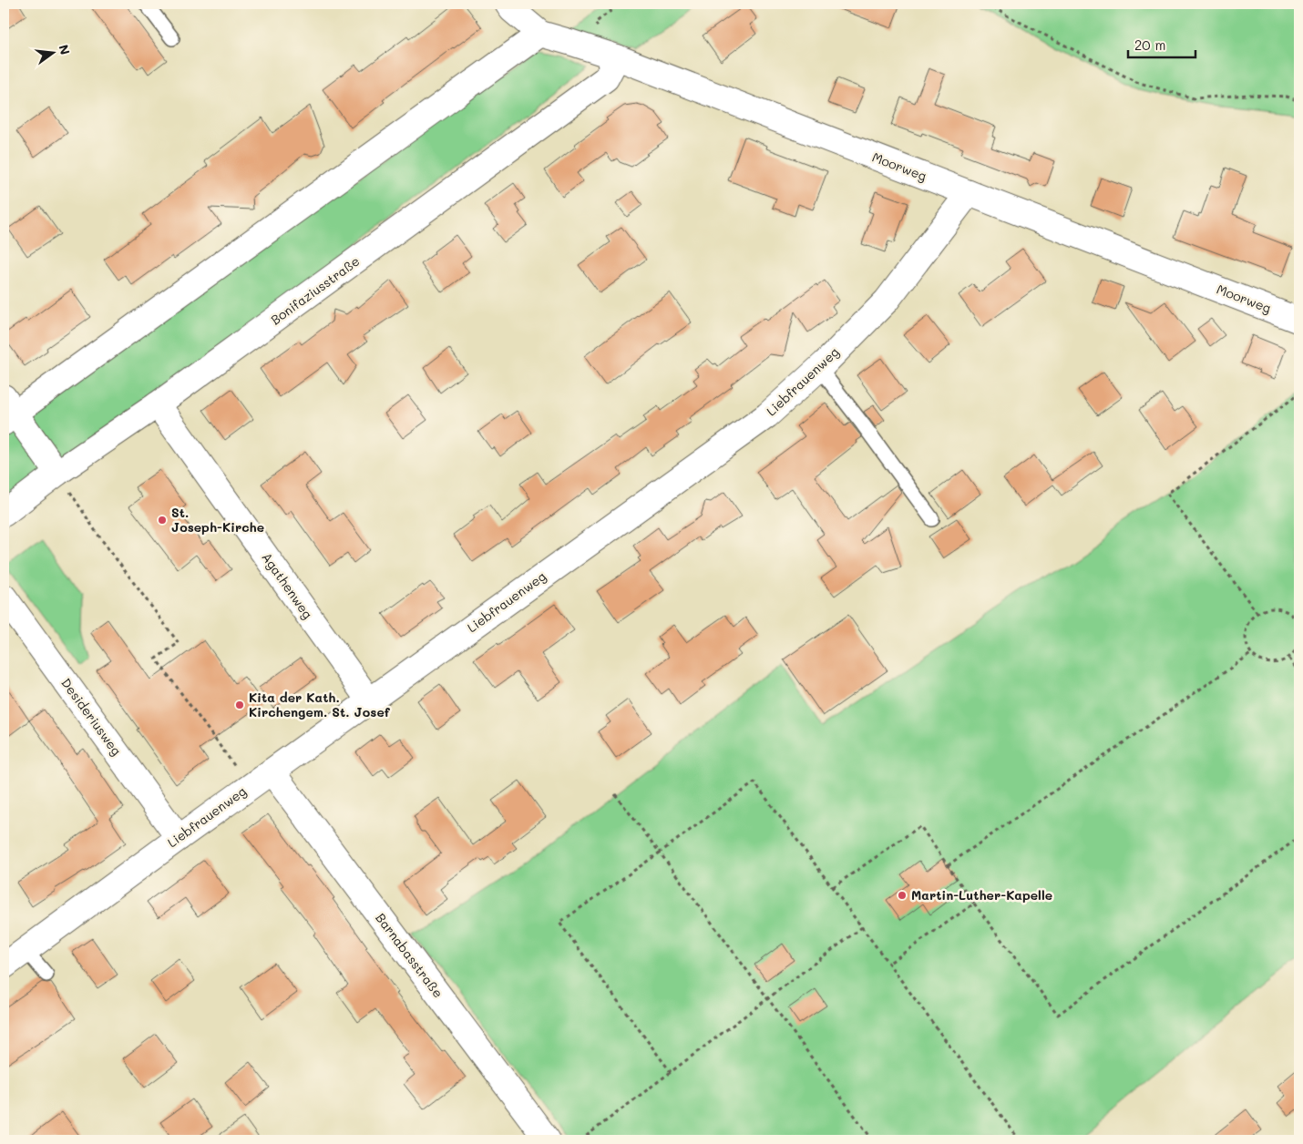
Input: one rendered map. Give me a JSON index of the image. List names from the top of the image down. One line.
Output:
{"streets":{"street":["Moorweg","Bonifaziusstraße","Liebfrauenweg","Agathenweg","Desideriusweg","Barnabasstraße"]},"crossings":[["Moorweg","Bonifaziusstraße"],["Moorweg","Liebfrauenweg"],["Bonifaziusstraße","Agathenweg"],["Liebfrauenweg","Agathenweg"],["Liebfrauenweg","Desideriusweg"],["Liebfrauenweg","Barnabasstraße"]],"places":["St. Joseph-Kirche","Kita der Kath. Kirchengem. St. Josef","Martin-Luther-Kapelle"],"scale_bar":"20 m","north":"right"}
